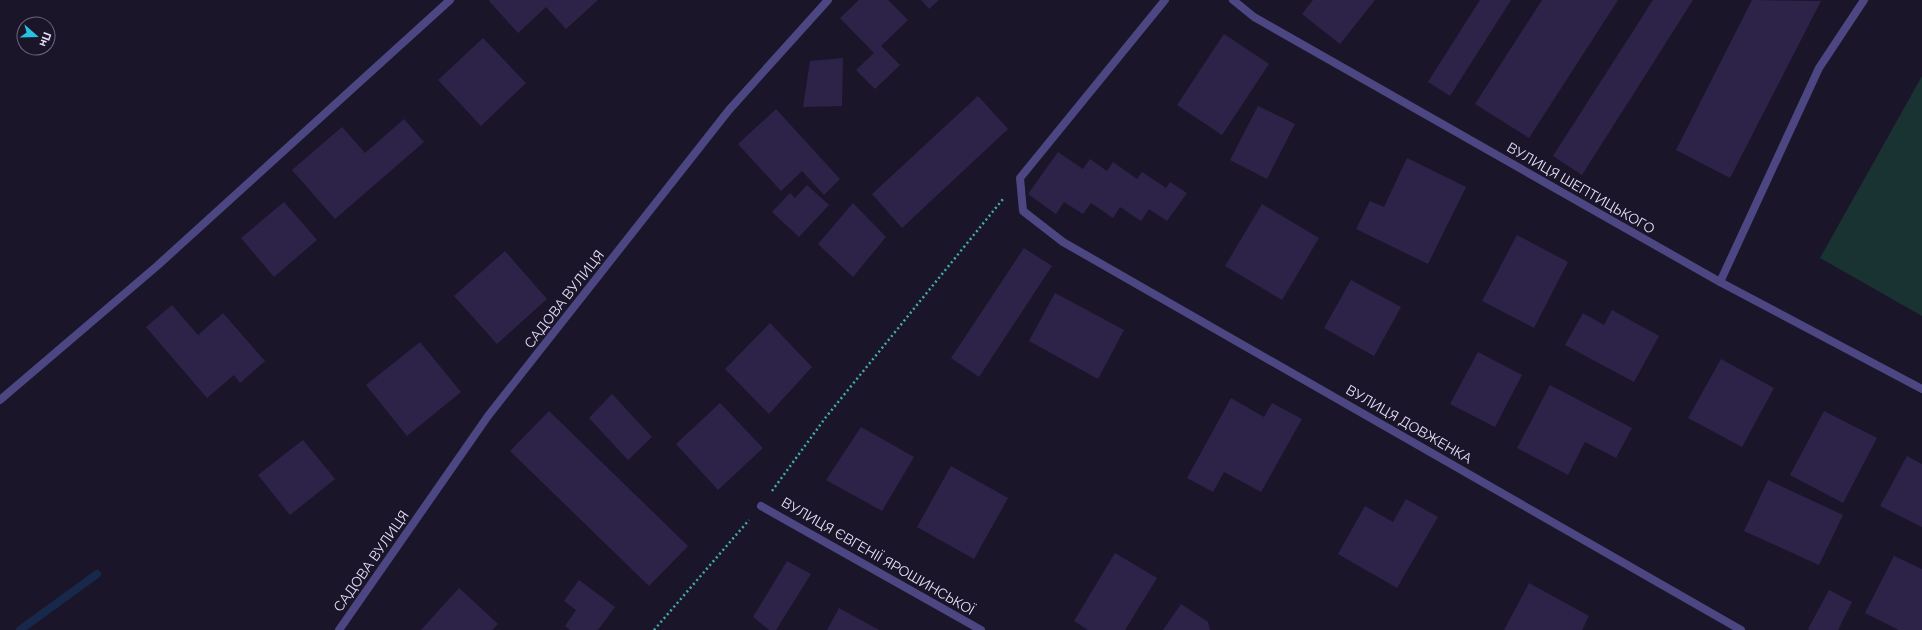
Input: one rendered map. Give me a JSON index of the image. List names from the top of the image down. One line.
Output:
{"streets":{"street":["ВУЛИЦЯ ШЕПТИЦЬКОГО","САДОВА ВУЛИЦЯ","ВУЛИЦЯ ДОВЖЕНКА","ВУЛИЦЯ ЄВГЕНІЇ ЯРОШИНСЬКОЇ"]},"north":"right"}
